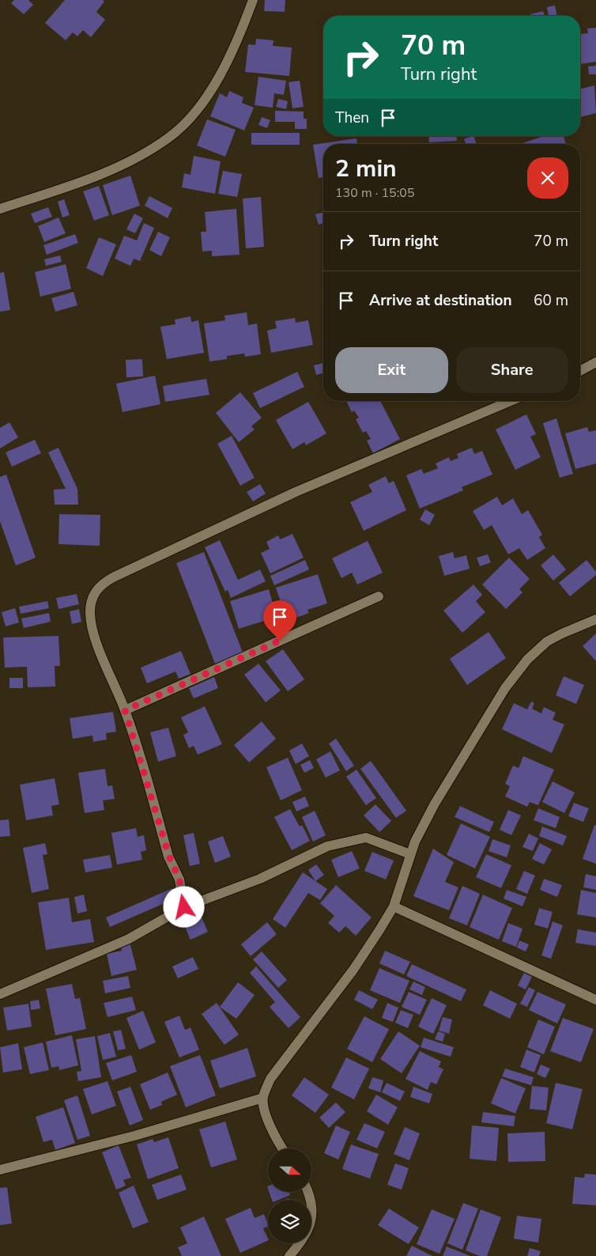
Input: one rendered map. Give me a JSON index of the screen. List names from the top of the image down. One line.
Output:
{"north":"right","page":{"turn":["70 m","Turn right"],"then":"Then","heading":["2 min","130 m · 15:05"],"list":[{"name":"Turn right","value":"70 m"},{"name":"Arrive at destination","value":"60 m"}],"buttons":["Exit","Share"]}}
